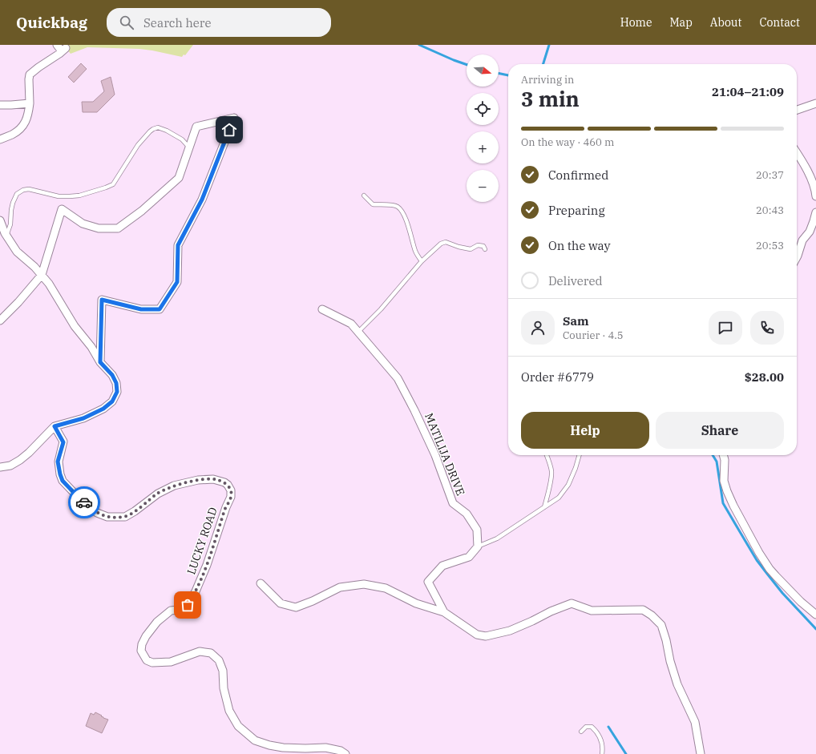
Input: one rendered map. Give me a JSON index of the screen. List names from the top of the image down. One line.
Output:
{"streets":{"street":["MATILIJA DRIVE","LUCKY ROAD"]},"north":"right","page":{"header":"Quickbag","search":"Search here","nav":["Home","Map","About","Contact"],"map_buttons":["+","−"],"heading":["3 min","Arriving in","21:04–21:09"],"panel":["Sam","Courier · 4.5","Order #6779","$28.00"],"bar":"On the way · 460 m","list":[["Confirmed","20:37"],["Preparing","20:43"],["On the way","20:53"],"Delivered"],"buttons":["Help","Share"]}}
